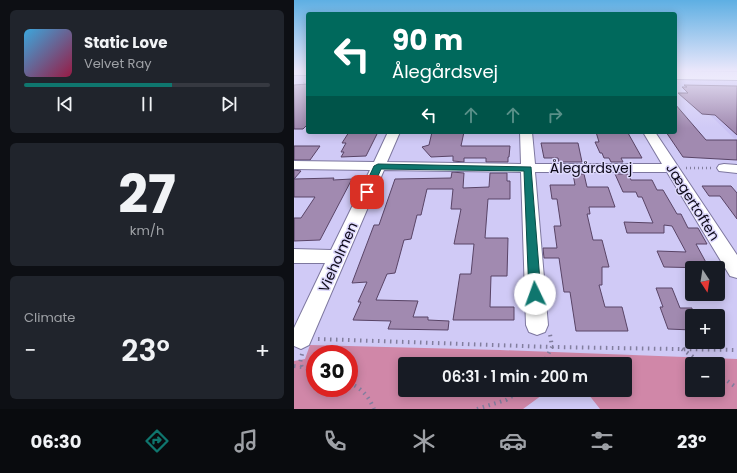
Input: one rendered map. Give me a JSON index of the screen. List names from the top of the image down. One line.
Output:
{"streets":{"street":["Ålegårdsvej","Jægertoften","Vieholmen"]},"crossings":[["Ålegårdsvej","Jægertoften"],["Ålegårdsvej","Vieholmen"]],"north":"bottom","page":{"turn":["90 m","Ålegårdsvej"],"song":["Static Love","Velvet Ray"],"tile":[["27","km/h"],"Climate"],"map_buttons":["+","−"],"heat":["−","23°","+"],"limit":"30","trip":"06:31 · 1 min · 200 m","tabs":["06:30","23°"]}}
